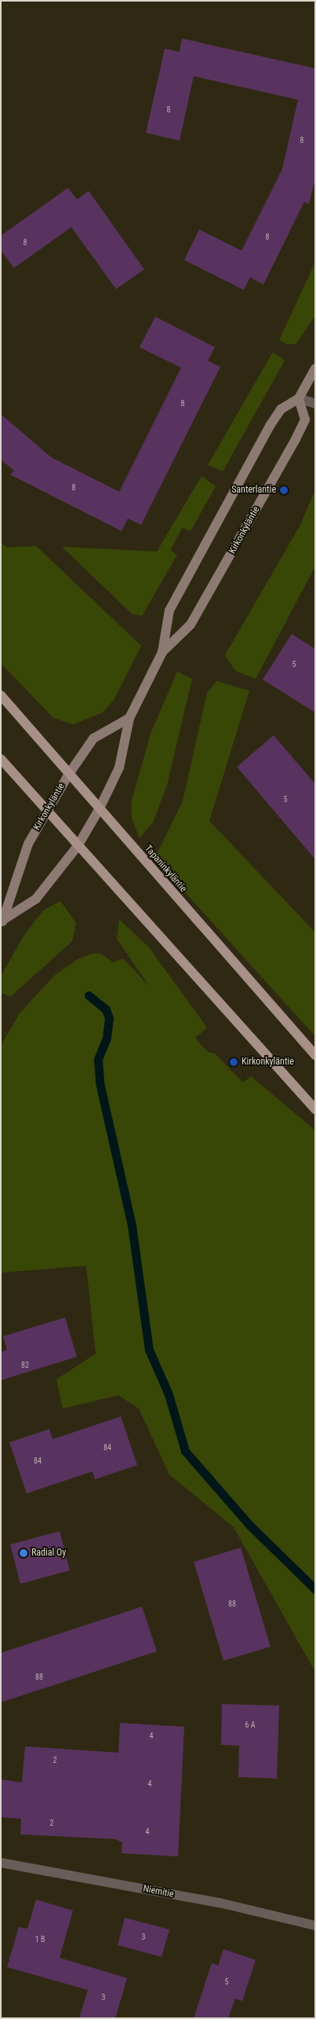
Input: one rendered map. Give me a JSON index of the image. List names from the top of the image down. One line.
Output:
{"streets":{"main road":["Tapaninkyläntie"],"street":["Kirkonkyläntie","Niemitie"]},"crossings":[["Kirkonkyläntie","Tapaninkyläntie"]],"places":["Santerlantie","Kirkonkyläntie","Radial Oy"],"house_numbers":["8","8","8","8","8","8","5","5","82","84","84","88","88","6 A","4","2","4","2","4","3","1 B","5","3"]}
